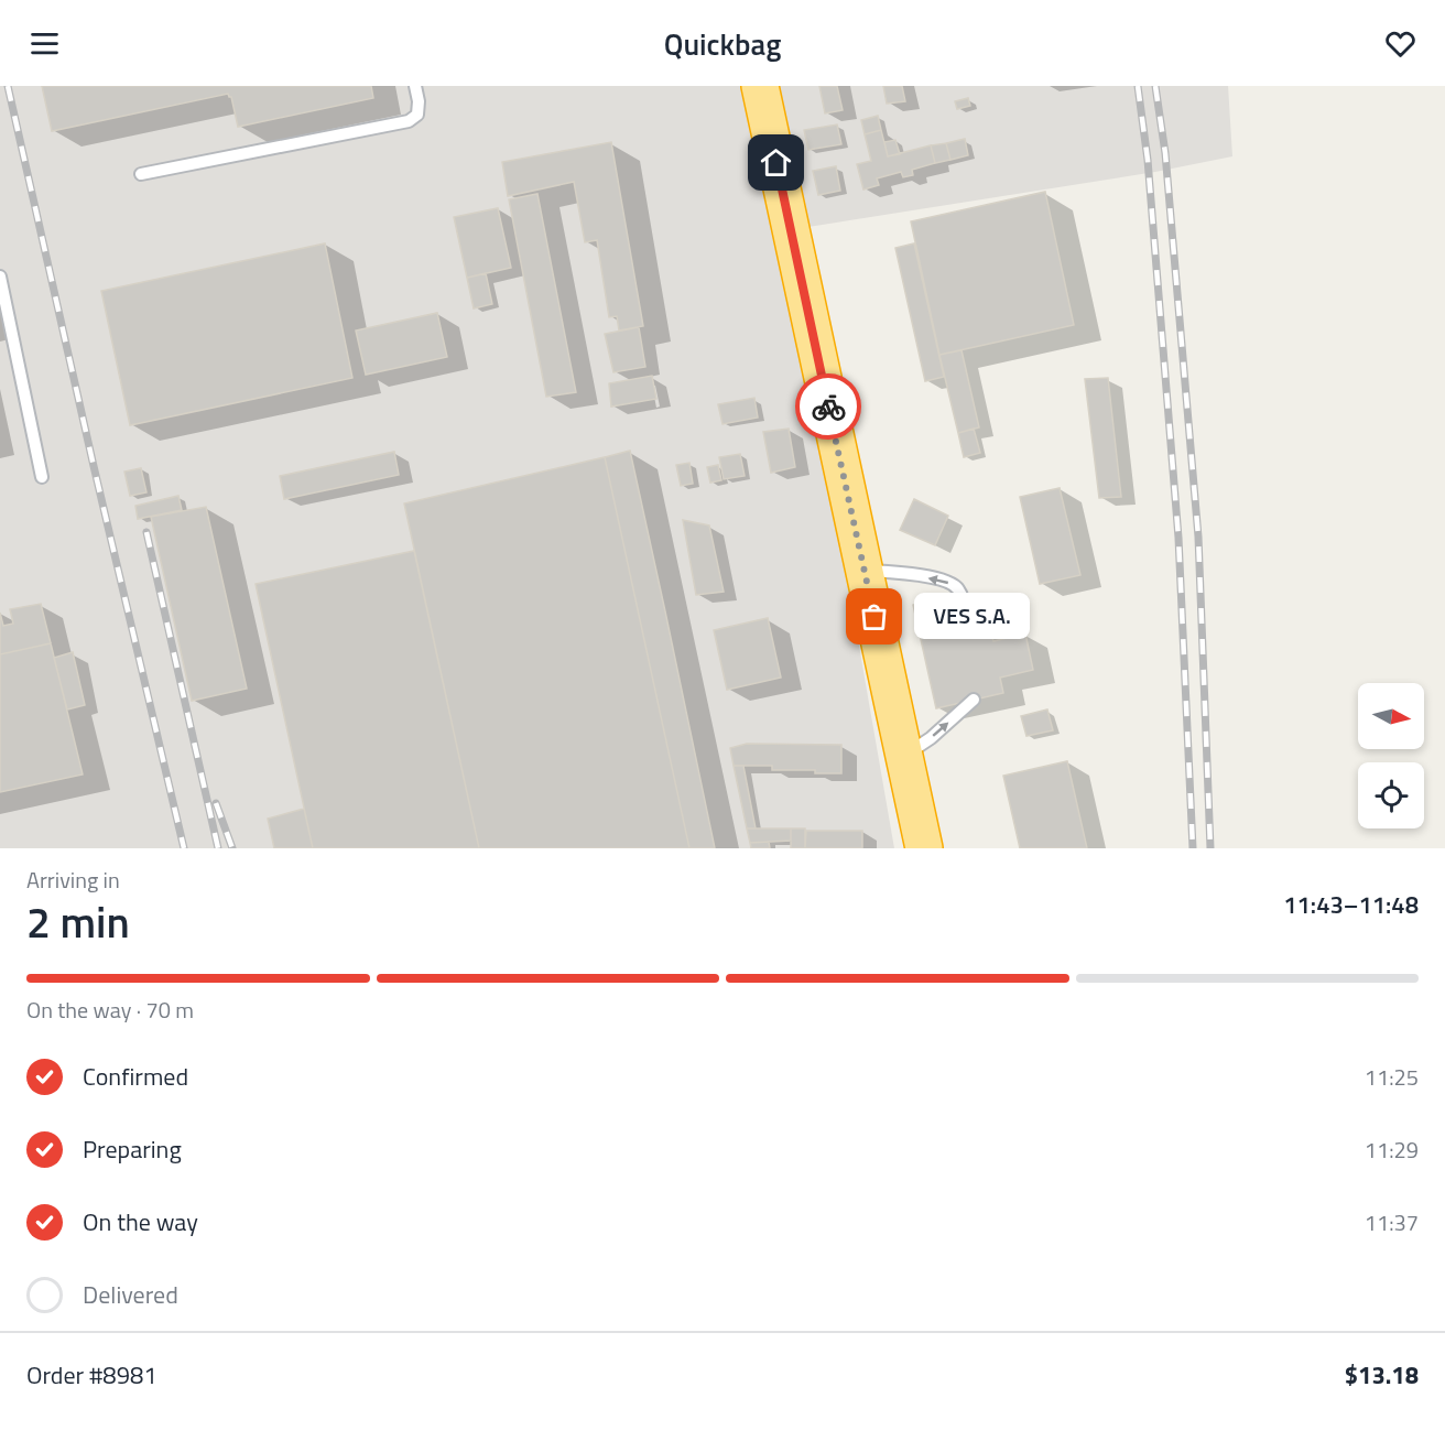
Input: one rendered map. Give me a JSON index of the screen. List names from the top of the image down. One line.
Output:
{"places":["VES S.A."],"north":"right","page":{"header":"Quickbag","bubble":"VES S.A.","heading":["2 min","Arriving in","11:43–11:48"],"panel":["Order #8981","$13.18"],"bar":"On the way · 70 m","list":[["Confirmed","11:25"],["Preparing","11:29"],["On the way","11:37"],"Delivered"]}}
